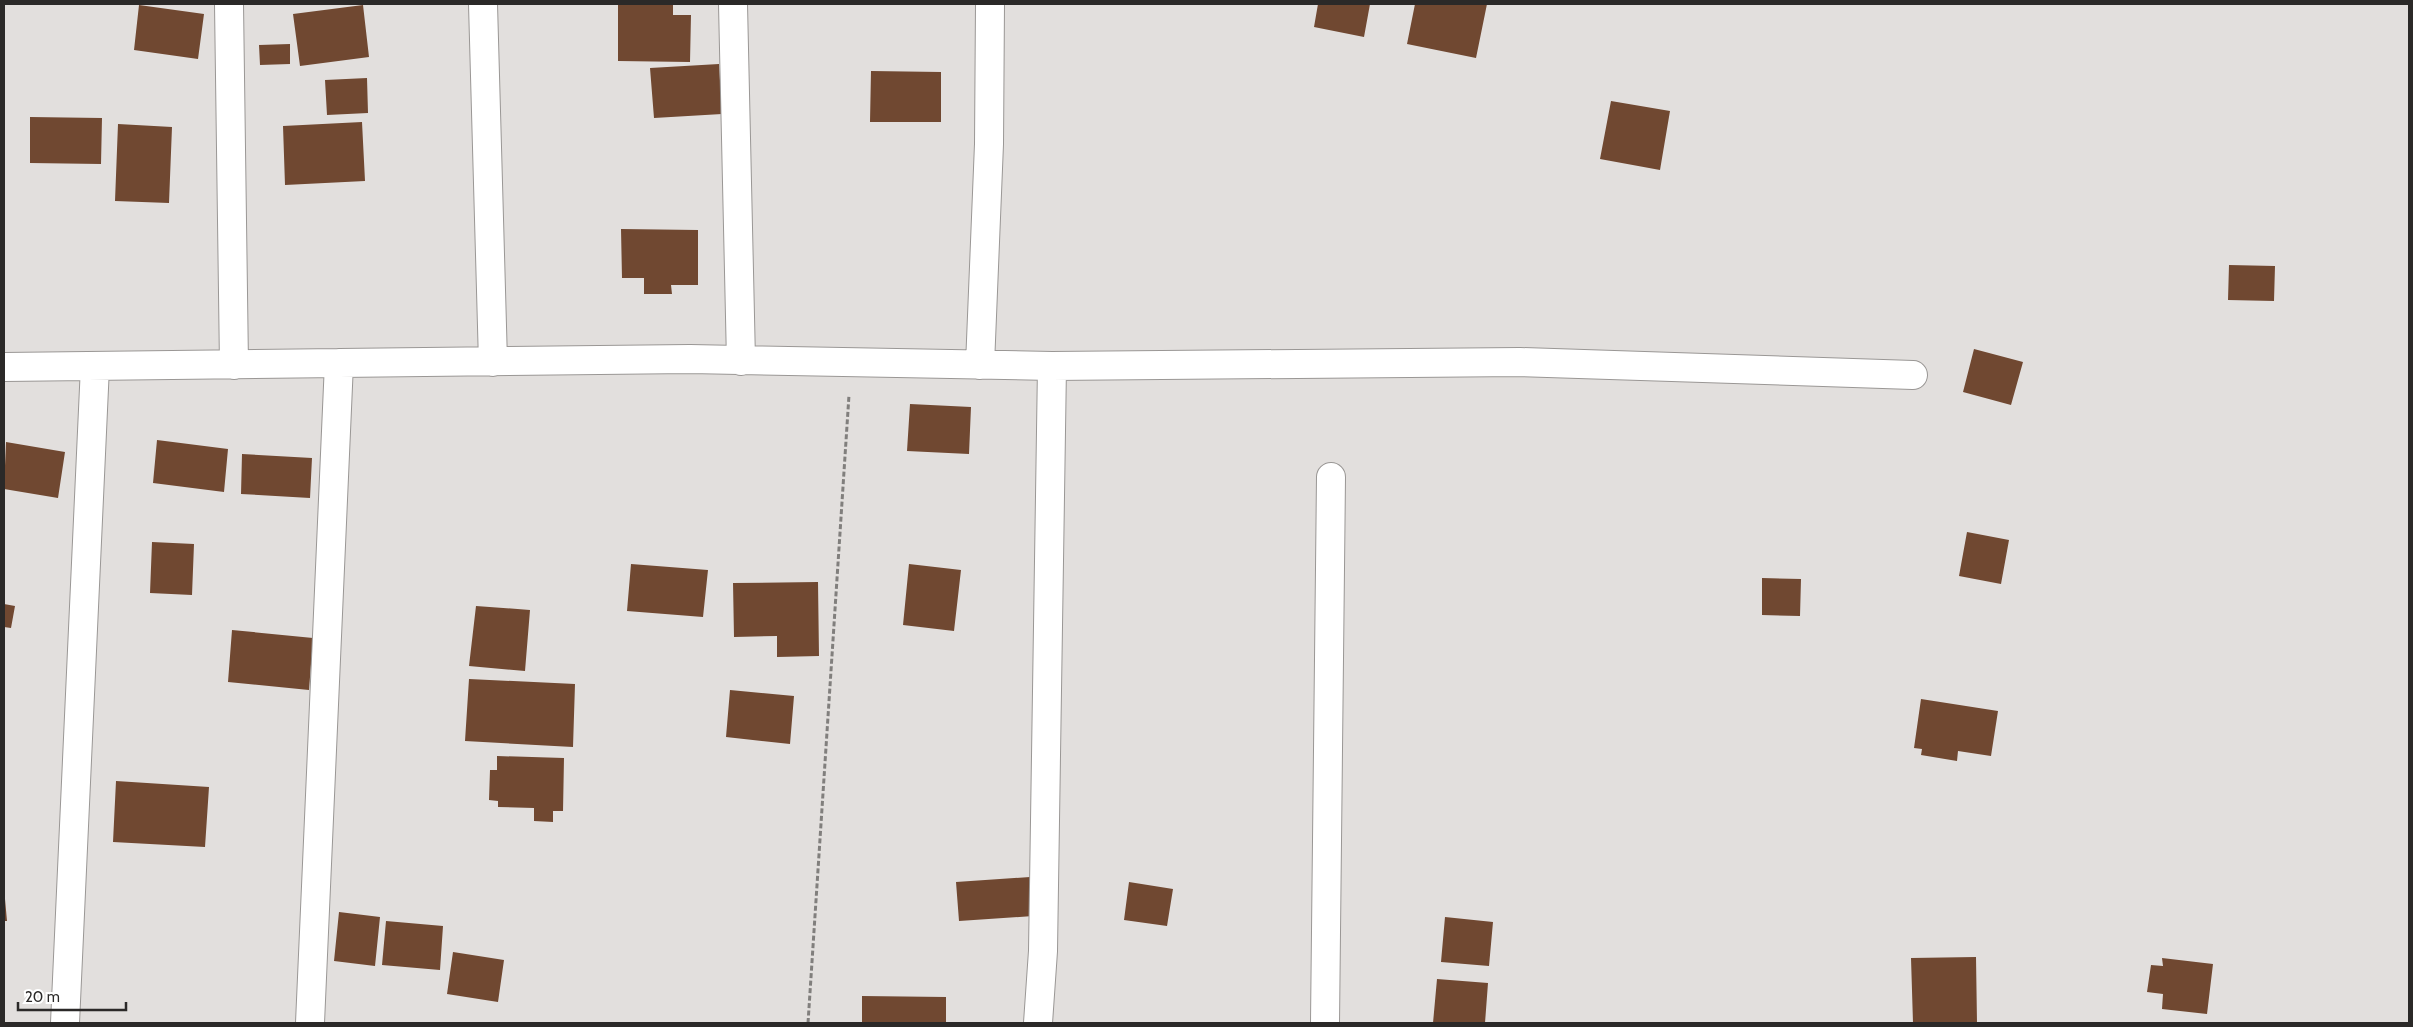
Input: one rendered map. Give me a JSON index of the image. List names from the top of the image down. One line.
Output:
{"scale_bar":"20 m"}
